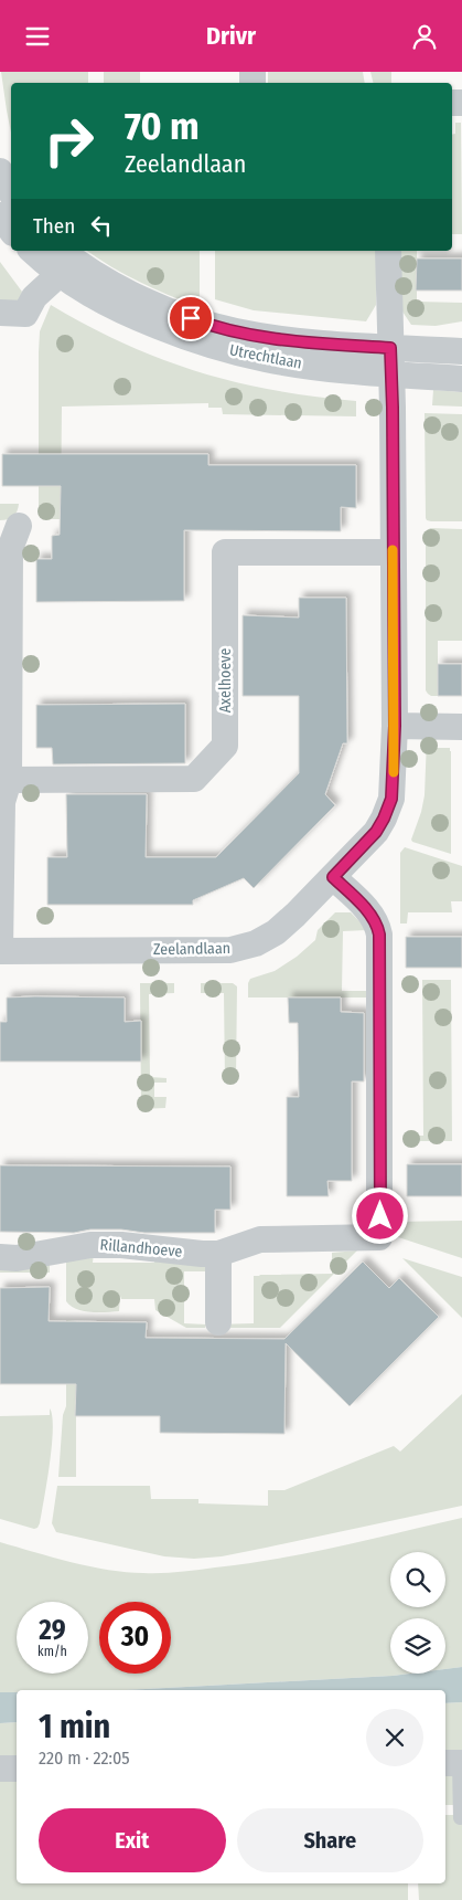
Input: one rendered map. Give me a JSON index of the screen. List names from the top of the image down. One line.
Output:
{"streets":{"street":["Utrechtlaan","Axelhoeve","Zeelandlaan","Rillandhoeve"]},"crossings":[["Utrechtlaan","Zeelandlaan"],["Axelhoeve","Zeelandlaan"],["Zeelandlaan","Rillandhoeve"]],"page":{"header":"Drivr","turn":["70 m","Zeelandlaan"],"then":"Then","speed":"29 km/h","limit":"30","heading":["1 min","220 m · 22:05"],"buttons":["Exit","Share"]}}
